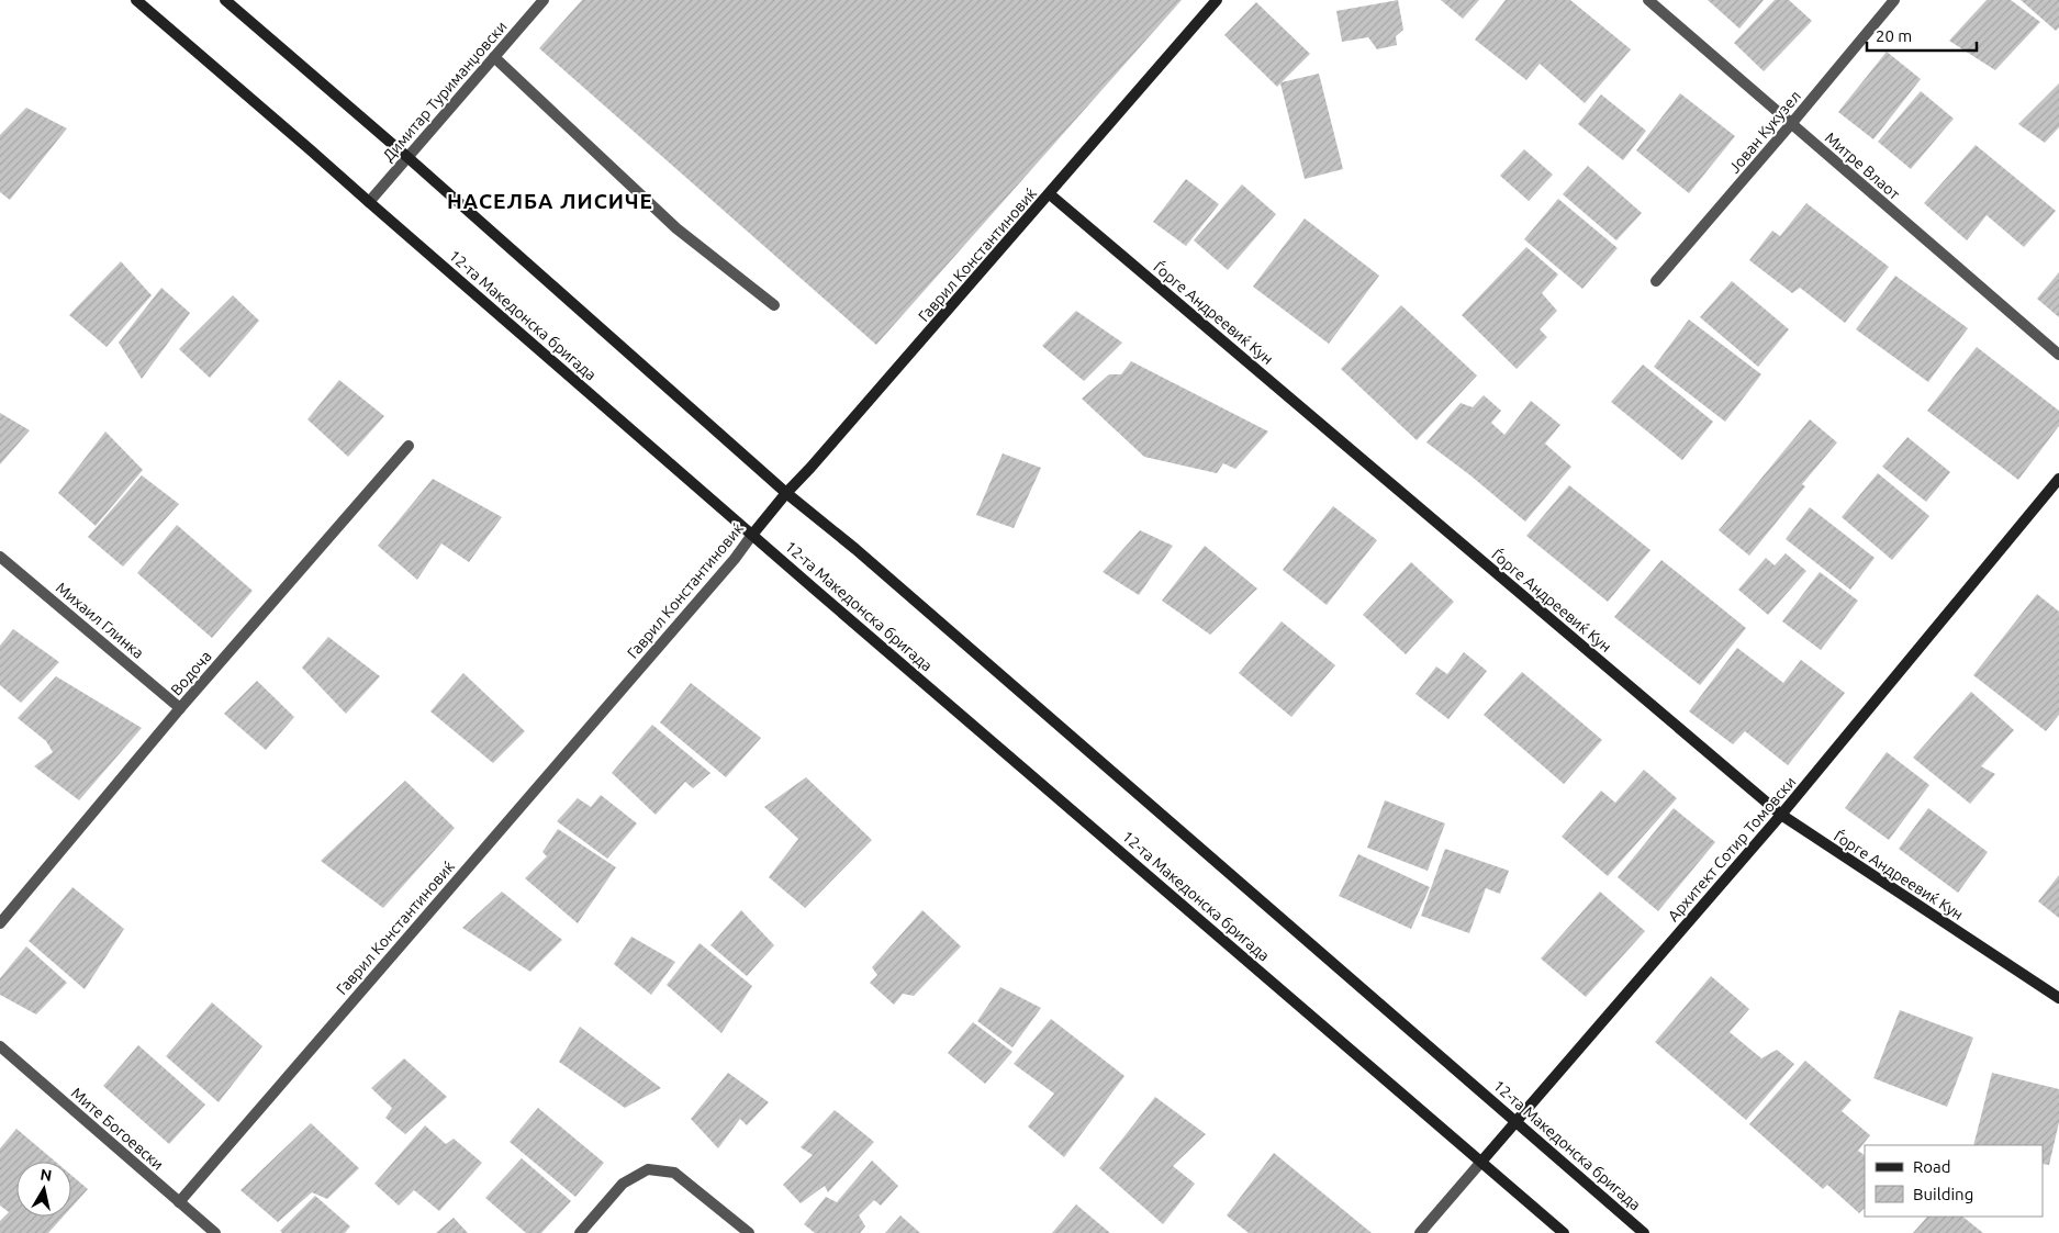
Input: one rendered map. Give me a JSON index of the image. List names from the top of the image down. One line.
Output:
{"streets":{"street":["Димитар Туриманџовски","Јован Кукузел","Митре Влаот","Гаврил Константиновиќ","Ѓорге Андреевиќ Кун","12-та Македонска бригада","Михаил Глинка","Водоча","Архитект Сотир Томовски","Мите Богоевски"]},"crossings":[["Димитар Туриманџовски","12-та Македонска бригада"],["Јован Кукузел","Митре Влаот"],["Гаврил Константиновиќ","Ѓорге Андреевиќ Кун"],["Гаврил Константиновиќ","12-та Македонска бригада"],["Гаврил Константиновиќ","Мите Богоевски"],["Ѓорге Андреевиќ Кун","Архитект Сотир Томовски"],["12-та Македонска бригада","Архитект Сотир Томовски"],["Михаил Глинка","Водоча"]],"districts":["НАСЕЛБА ЛИСИЧЕ"],"legend":["Road","Building"],"scale_bar":"20 m","north":"top"}
